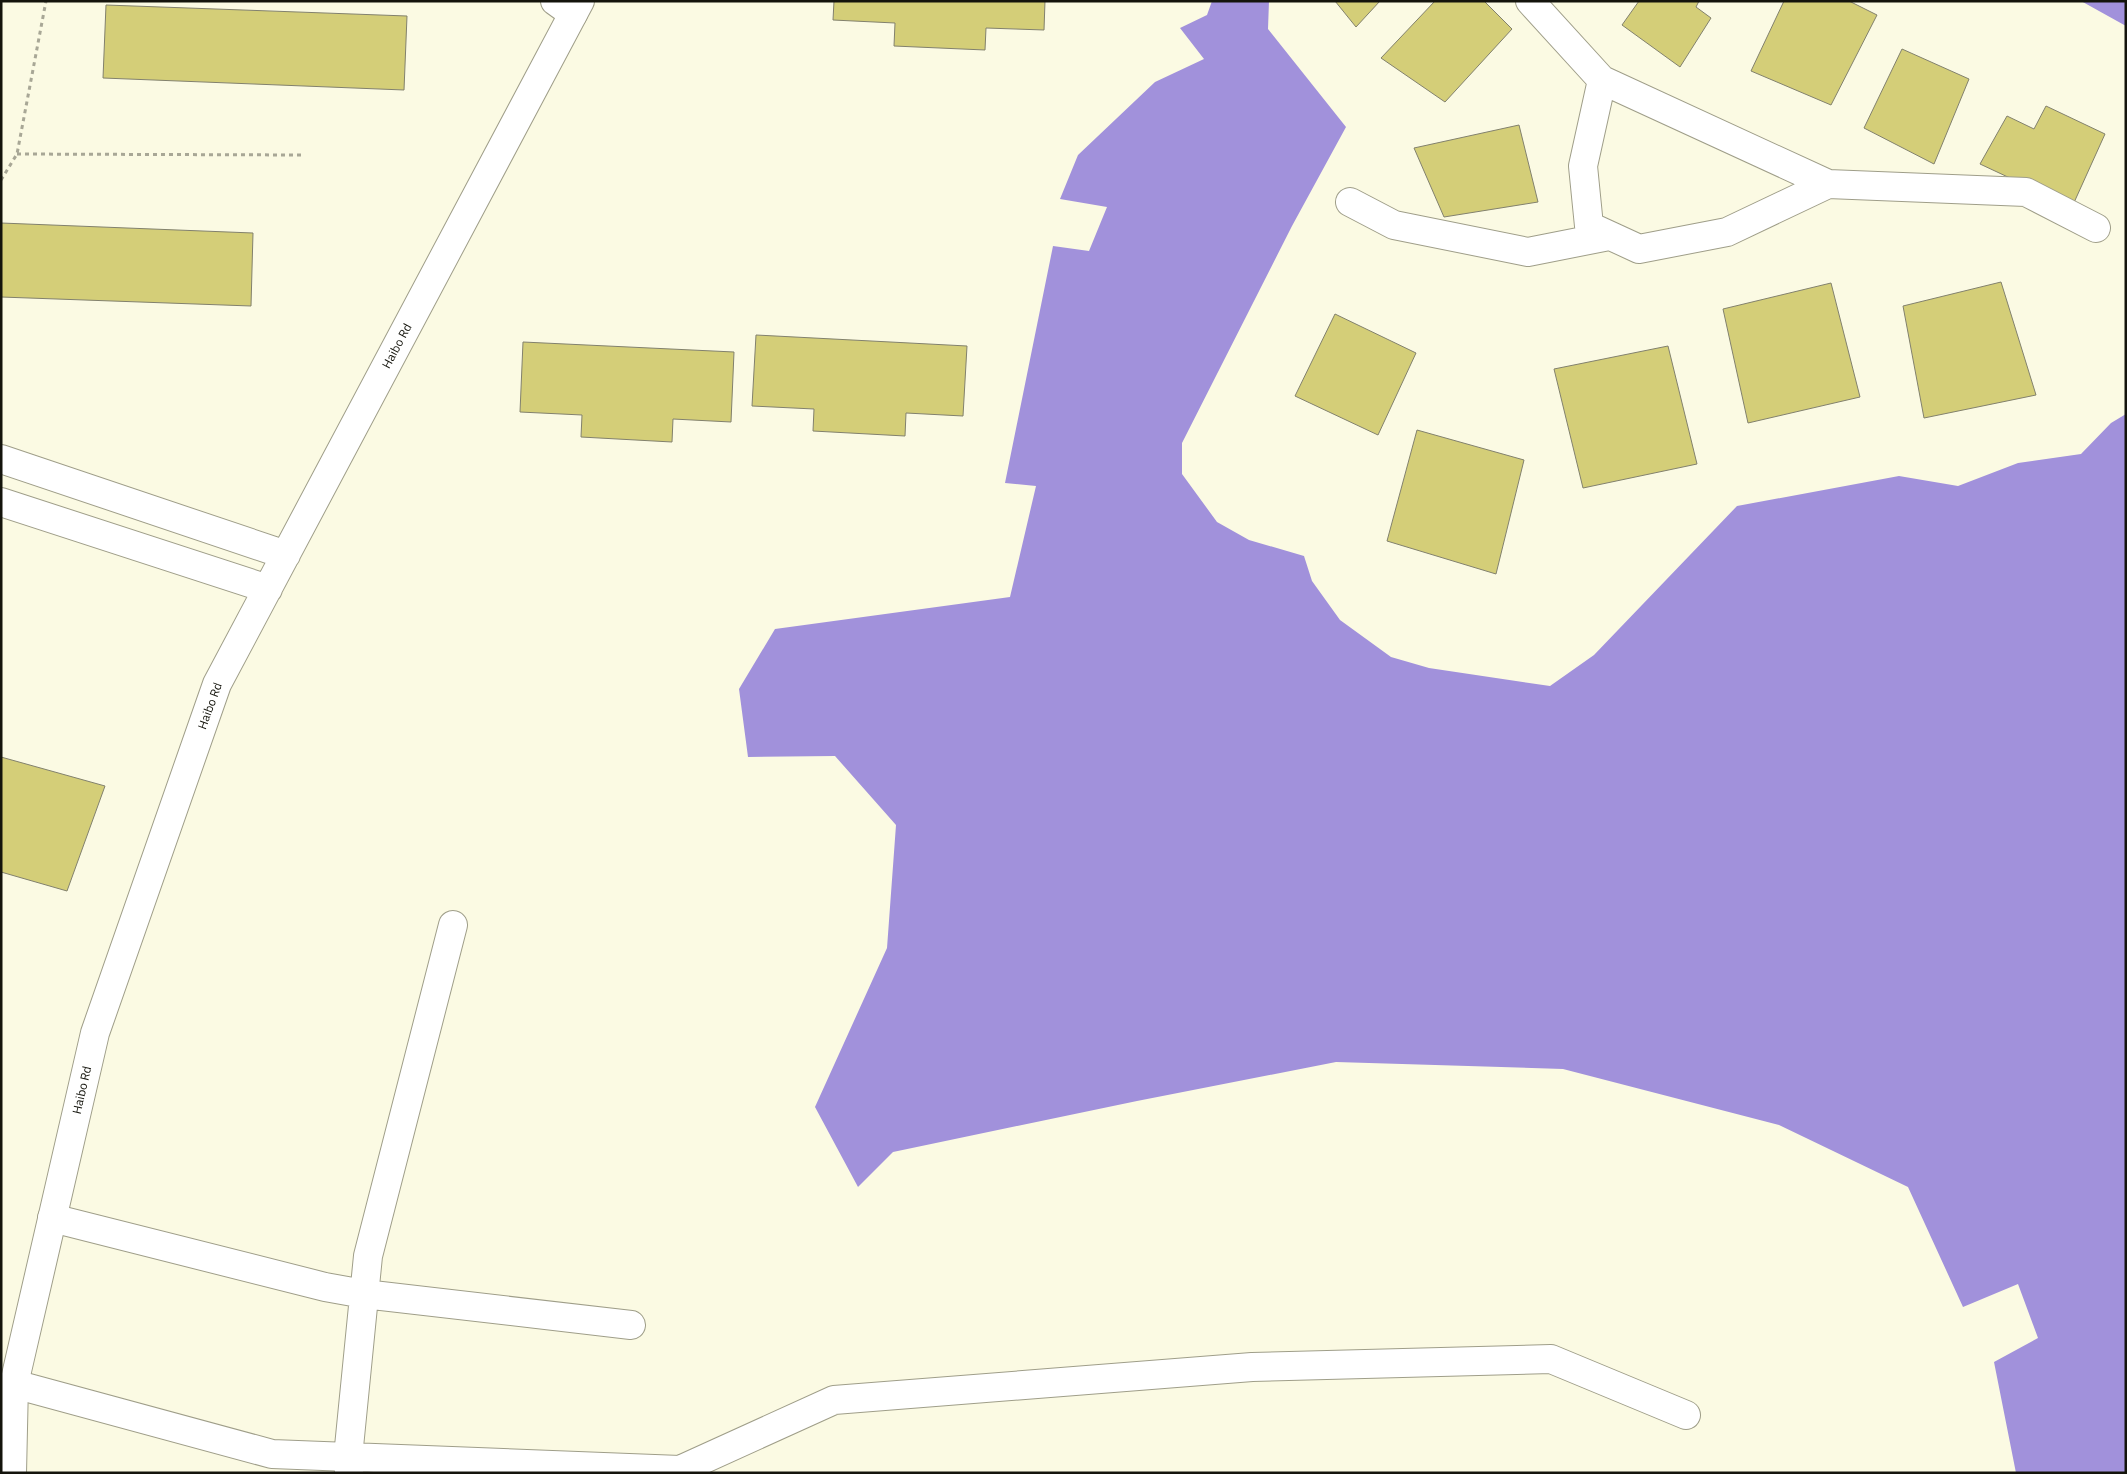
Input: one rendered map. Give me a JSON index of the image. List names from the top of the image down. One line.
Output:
{"streets":{"street":["Haibo Rd"]}}
